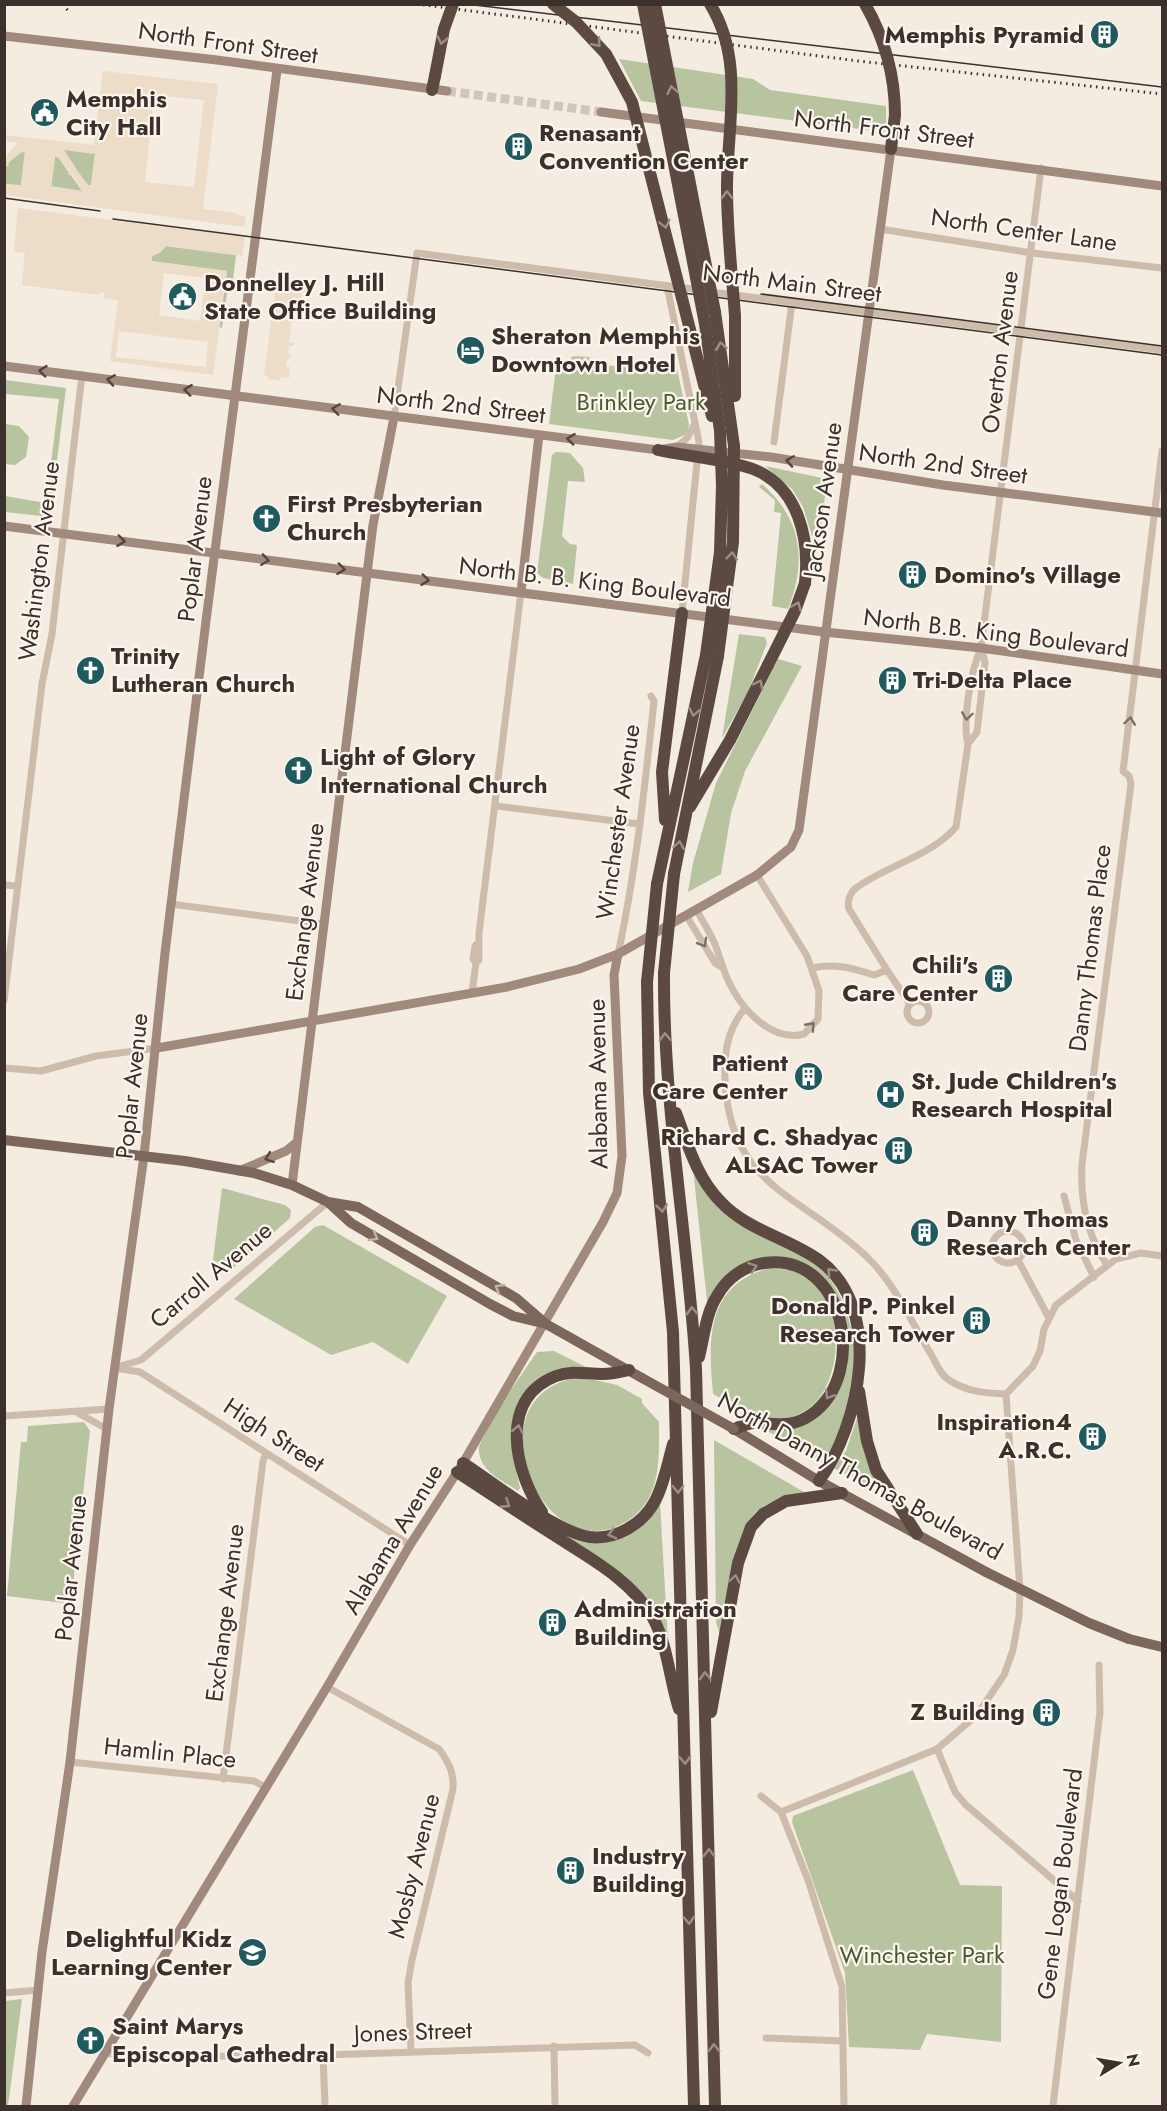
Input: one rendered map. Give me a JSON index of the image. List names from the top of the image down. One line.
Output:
{"streets":{"main road":["North Danny Thomas Boulevard"],"street":["North Front Street","North Center Lane","North Main Street","Overton Avenue","North 2nd Street","Jackson Avenue","Poplar Avenue","Washington Avenue","North B. B. King Boulevard","North B.B. King Boulevard","Winchester Avenue","Exchange Avenue","Danny Thomas Place","Alabama Avenue","Carroll Avenue","High Street","Hamlin Place","Mosby Avenue","Gene Logan Boulevard","Jones Street"]},"crossings":[["North Front Street","Overton Avenue"],["North Front Street","Jackson Avenue"],["North Front Street","Poplar Avenue"],["North Center Lane","Overton Avenue"],["North Center Lane","Jackson Avenue"],["North Main Street","Overton Avenue"],["North Main Street","Jackson Avenue"],["North Main Street","Exchange Avenue"],["Overton Avenue","North 2nd Street"],["Overton Avenue","North B.B. King Boulevard"],["North 2nd Street","Jackson Avenue"],["North 2nd Street","Poplar Avenue"],["North 2nd Street","Washington Avenue"],["North 2nd Street","Exchange Avenue"],["North 2nd Street","Danny Thomas Place"],["Jackson Avenue","North B. B. King Boulevard"],["Jackson Avenue","North B.B. King Boulevard"],["Poplar Avenue","North B. B. King Boulevard"],["Poplar Avenue","Carroll Avenue"],["Poplar Avenue","High Street"],["Poplar Avenue","North Danny Thomas Boulevard"],["Poplar Avenue","Hamlin Place"],["Washington Avenue","North B. B. King Boulevard"],["North B. B. King Boulevard","North B.B. King Boulevard"],["North B. B. King Boulevard","Exchange Avenue"],["North B.B. King Boulevard","Danny Thomas Place"],["Winchester Avenue","Alabama Avenue"],["Exchange Avenue","High Street"],["Exchange Avenue","North Danny Thomas Boulevard"],["Exchange Avenue","Hamlin Place"],["Alabama Avenue","High Street"],["Alabama Avenue","North Danny Thomas Boulevard"],["Alabama Avenue","Hamlin Place"],["Alabama Avenue","Mosby Avenue"],["Alabama Avenue","Jones Street"],["Carroll Avenue","High Street"],["Carroll Avenue","North Danny Thomas Boulevard"],["Mosby Avenue","Jones Street"]],"one_way":["North 2nd Street","North B. B. King Boulevard","Danny Thomas Place"],"parks":["Brinkley Park","Winchester Park"],"places":{"building":["Memphis Pyramid","Renasant Convention Center","Domino's Village","Tri-Delta Place","Chili's Care Center","Patient Care Center","Richard C. Shadyac ALSAC Tower","Danny Thomas Research Center","Donald P. Pinkel Research Tower","Inspiration4 A.R.C.","Administration Building","Z Building","Industry Building"],"public building":["Memphis City Hall","Donnelley J. Hill State Office Building"],"hotel":["Sheraton Memphis Downtown Hotel"],"church":["First Presbyterian Church","Trinity Lutheran Church","Light of Glory International Church","Saint Marys Episcopal Cathedral"],"hospital":["St. Jude Children's Research Hospital"],"school or university":["Delightful Kidz Learning Center"]},"north":"right"}
